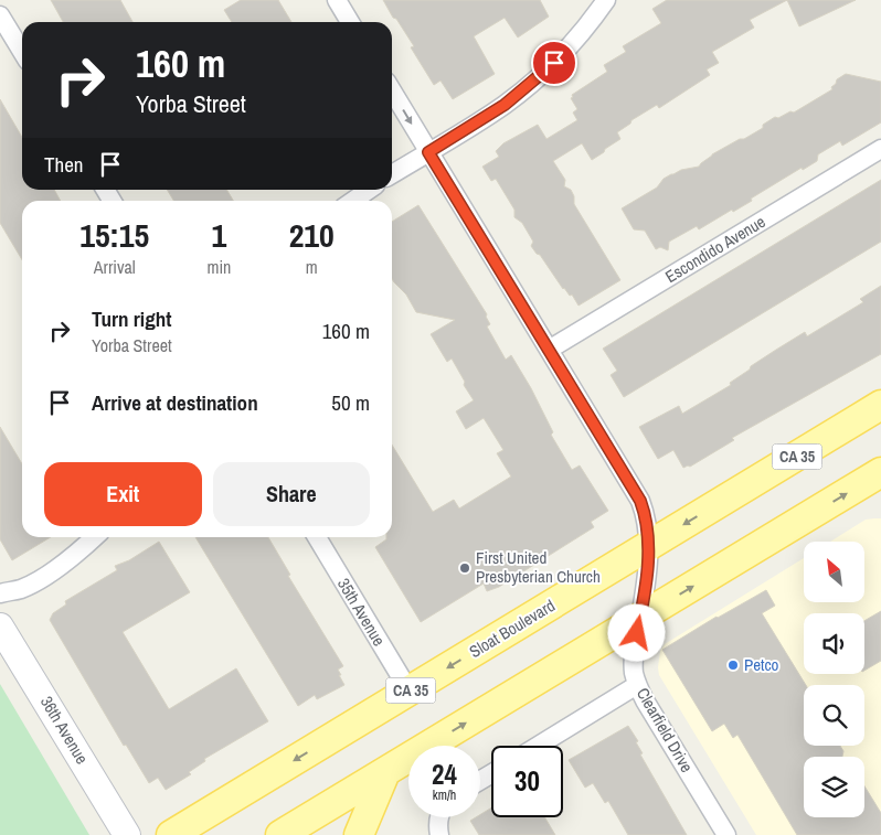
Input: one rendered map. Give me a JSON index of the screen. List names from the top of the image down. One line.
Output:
{"streets":{"main road":["CA 35","Sloat Boulevard","36th Avenue"],"street":["Escondido Avenue","35th Avenue","Clearfield Drive"]},"crossings":[["Escondido Avenue","Clearfield Drive"],["35th Avenue","Sloat Boulevard"],["Sloat Boulevard","Clearfield Drive"]],"places":["First United Presbyterian Church","Petco"],"north":"top left","page":{"turn":["160 m","Yorba Street"],"then":"Then","eta":["15:15","Arrival","1","min","210","m"],"list":[{"name":"Turn right","note":"Yorba Street","value":"160 m"},{"name":"Arrive at destination","value":"50 m"}],"buttons":["Exit","Share"],"speed":"24 km/h","limit":"30"}}
